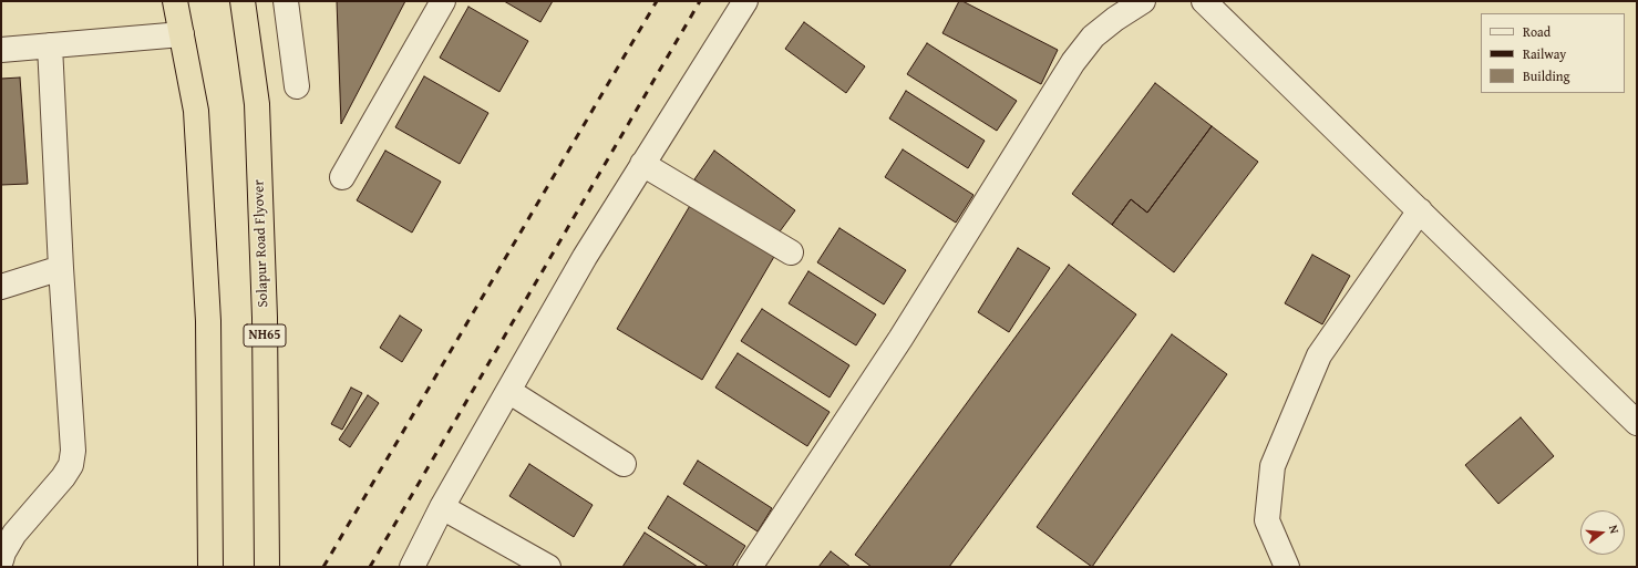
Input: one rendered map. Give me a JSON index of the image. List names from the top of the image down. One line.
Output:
{"streets":{"highway":["Solapur Road Flyover","NH65"]},"legend":["Road","Railway","Building"],"north":"right"}
